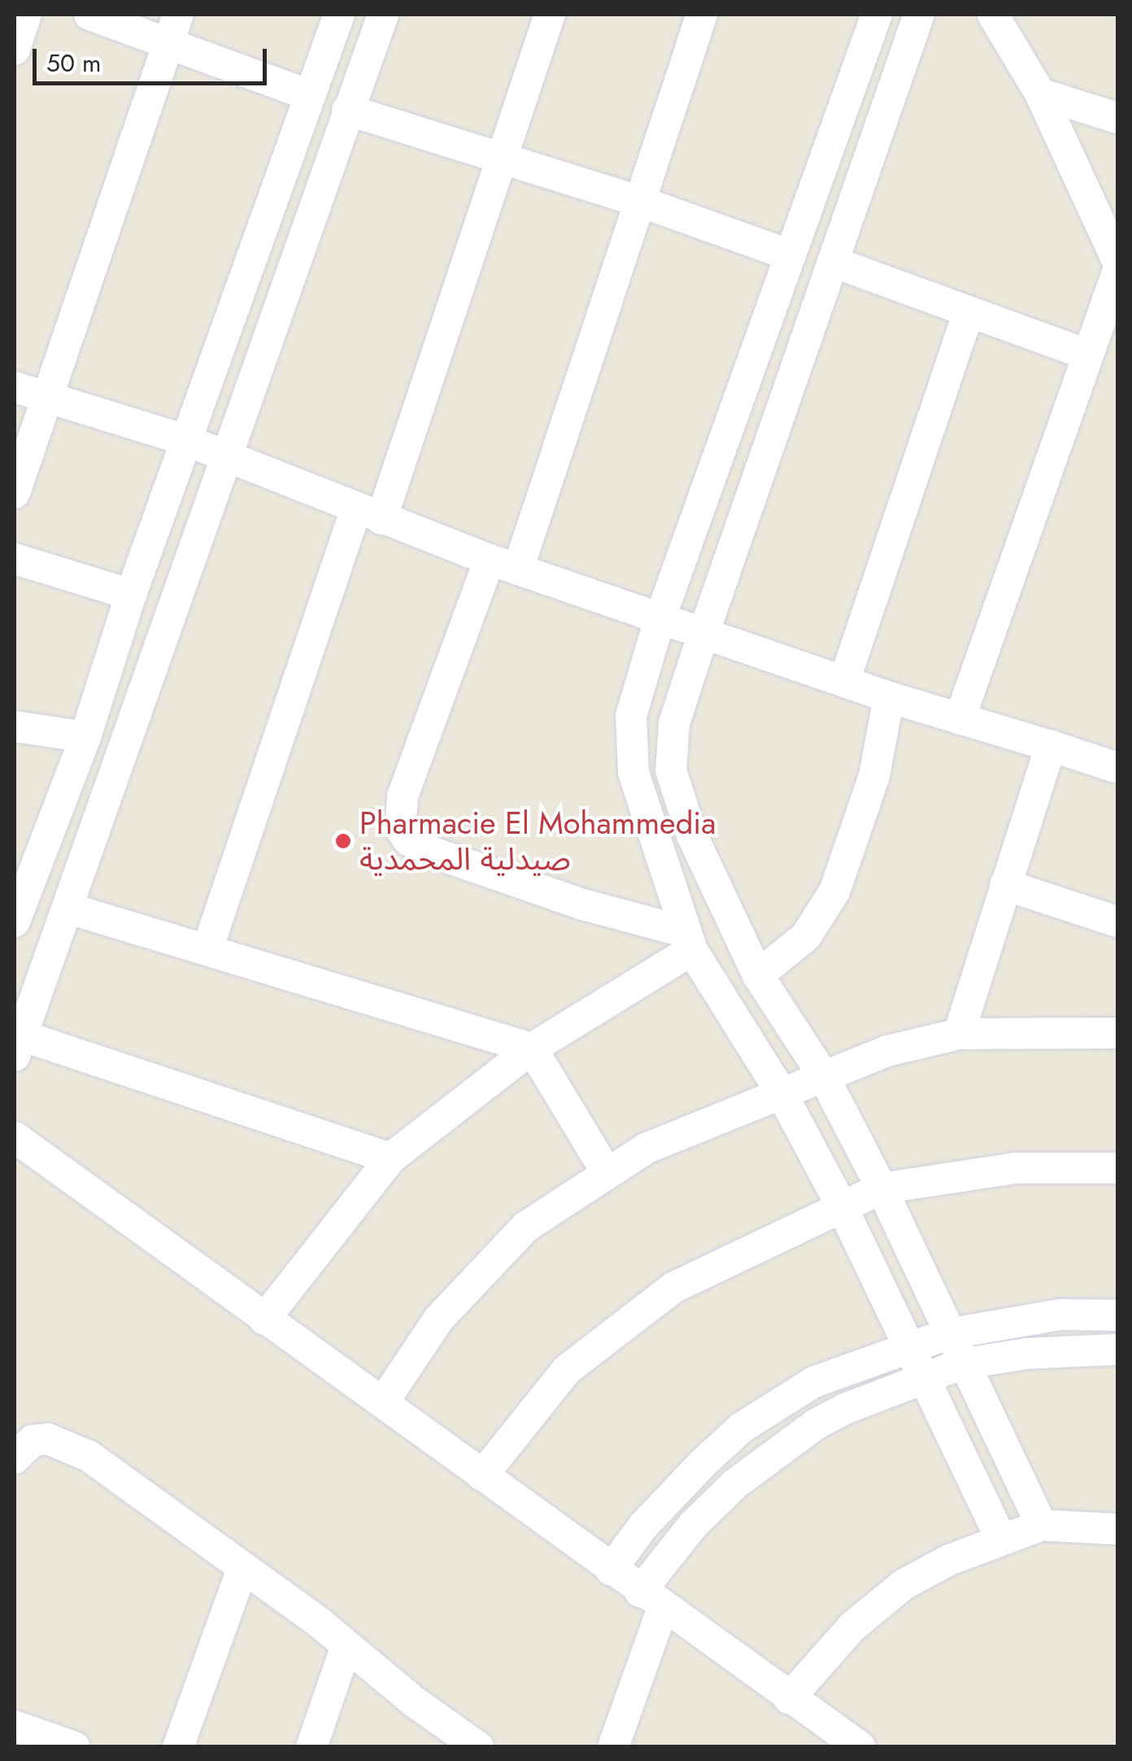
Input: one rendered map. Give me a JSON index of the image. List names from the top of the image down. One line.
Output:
{"places":["Pharmacie El Mohammedia صيدلية المحمدية"],"scale_bar":"50 m"}
